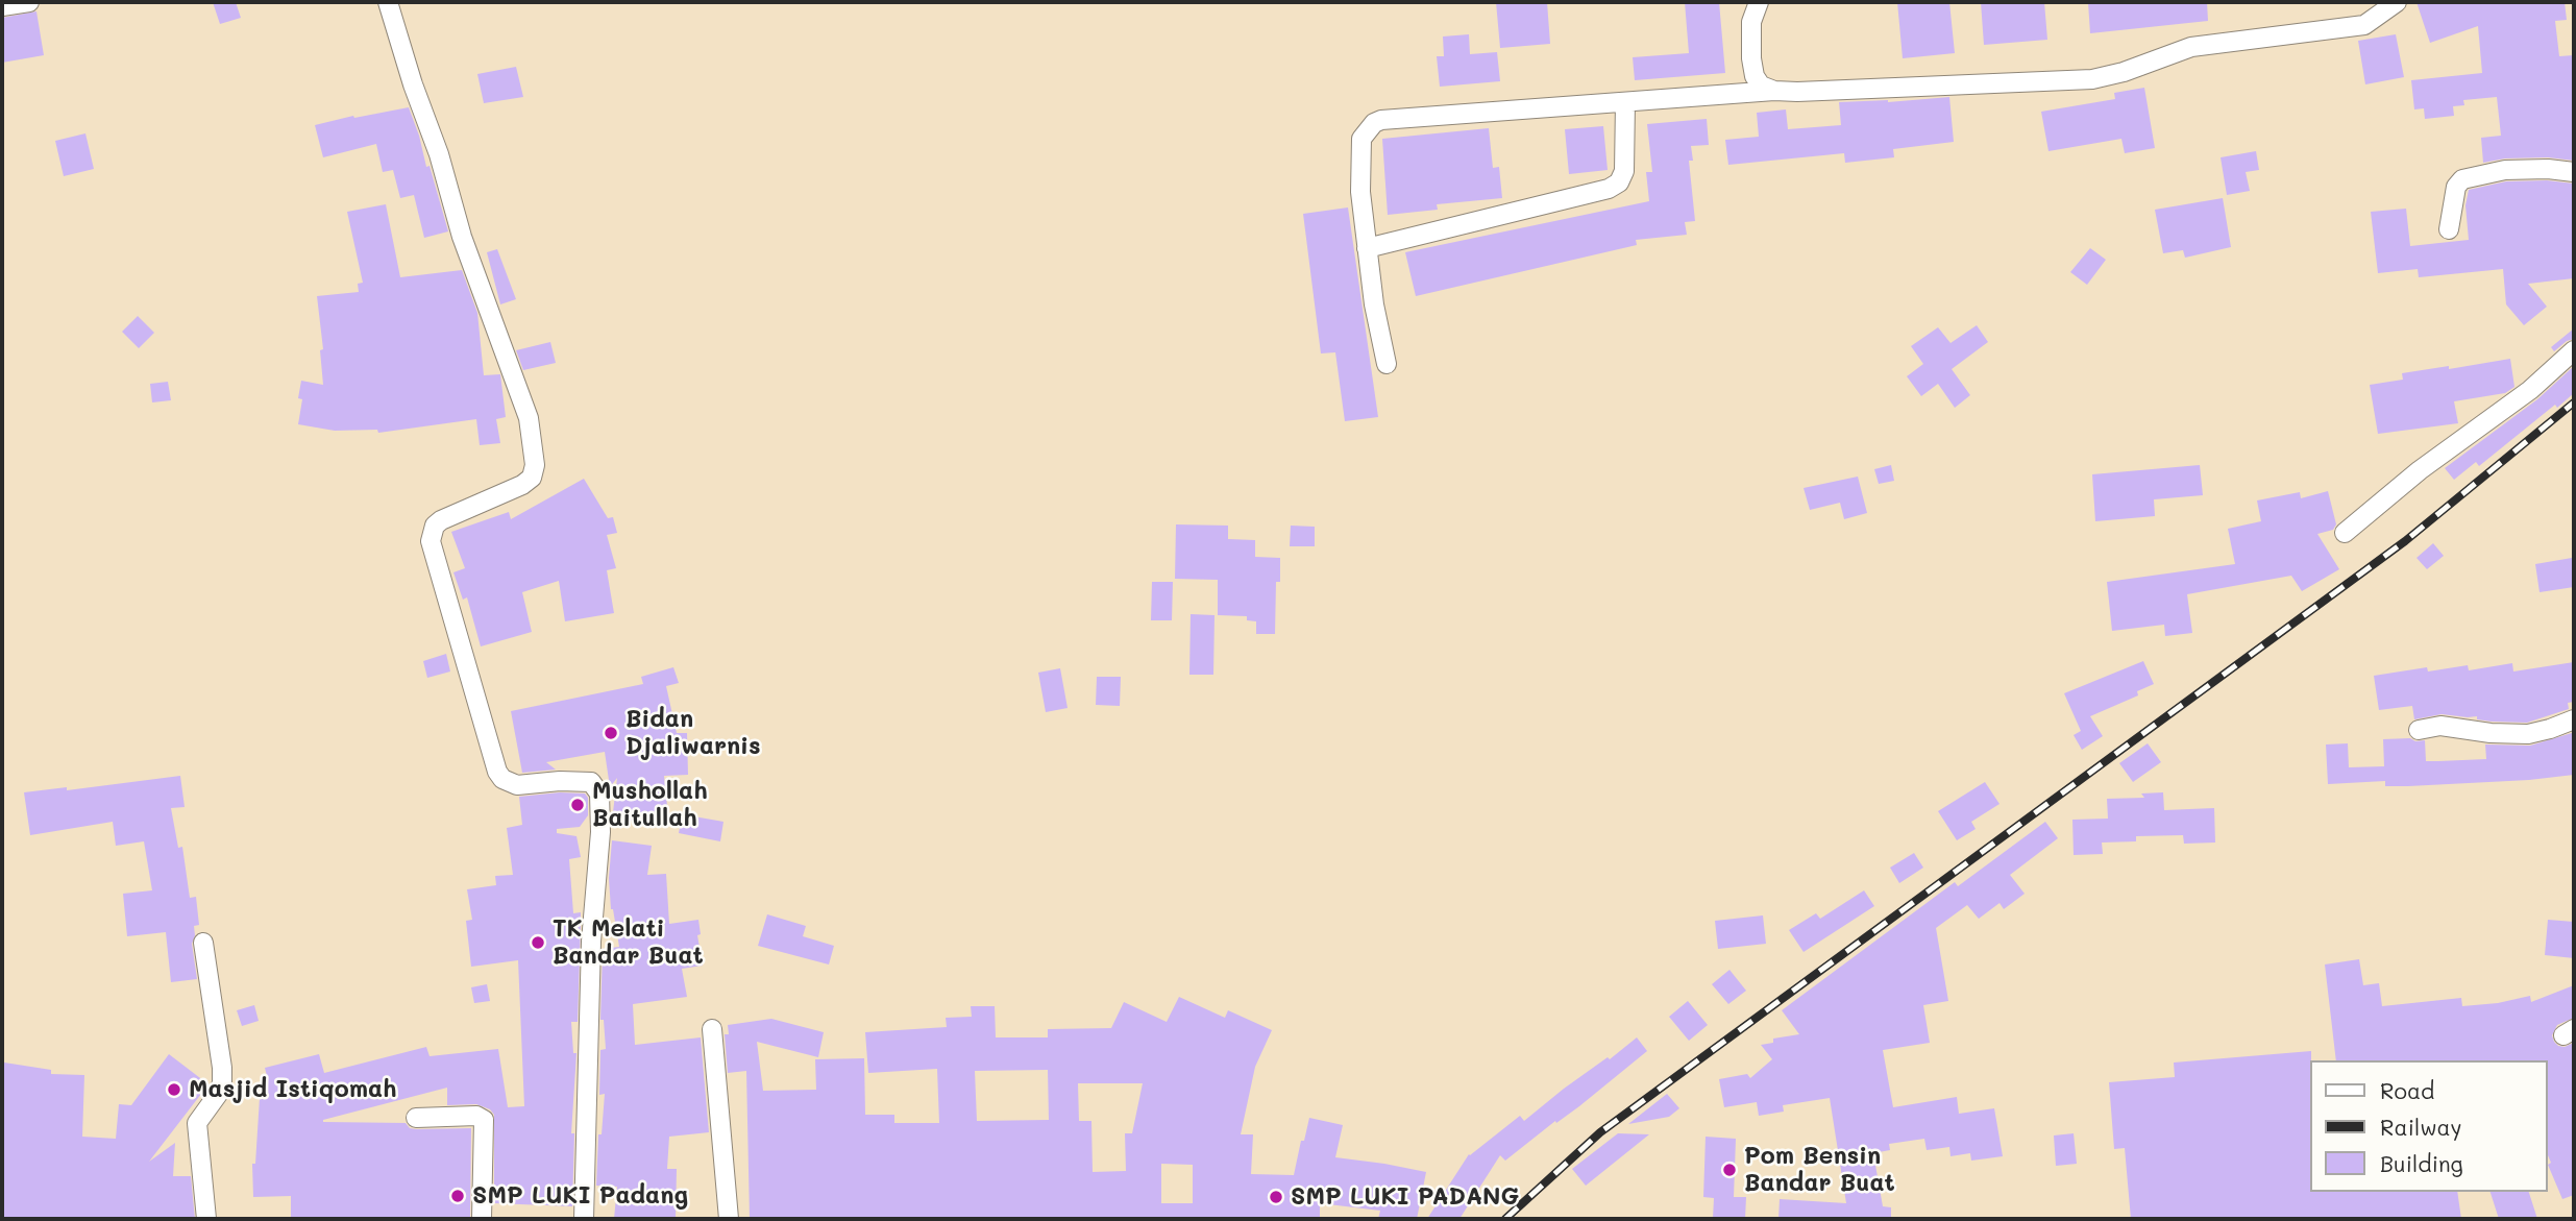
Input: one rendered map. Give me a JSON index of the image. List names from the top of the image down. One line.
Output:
{"places":["Bidan Djaliwarnis","Mushollah Baitullah","TK Melati Bandar Buat","Masjid Istiqomah","Pom Bensin Bandar Buat","SMP LUKI Padang","SMP LUKI PADANG"],"legend":["Road","Railway","Building"]}
